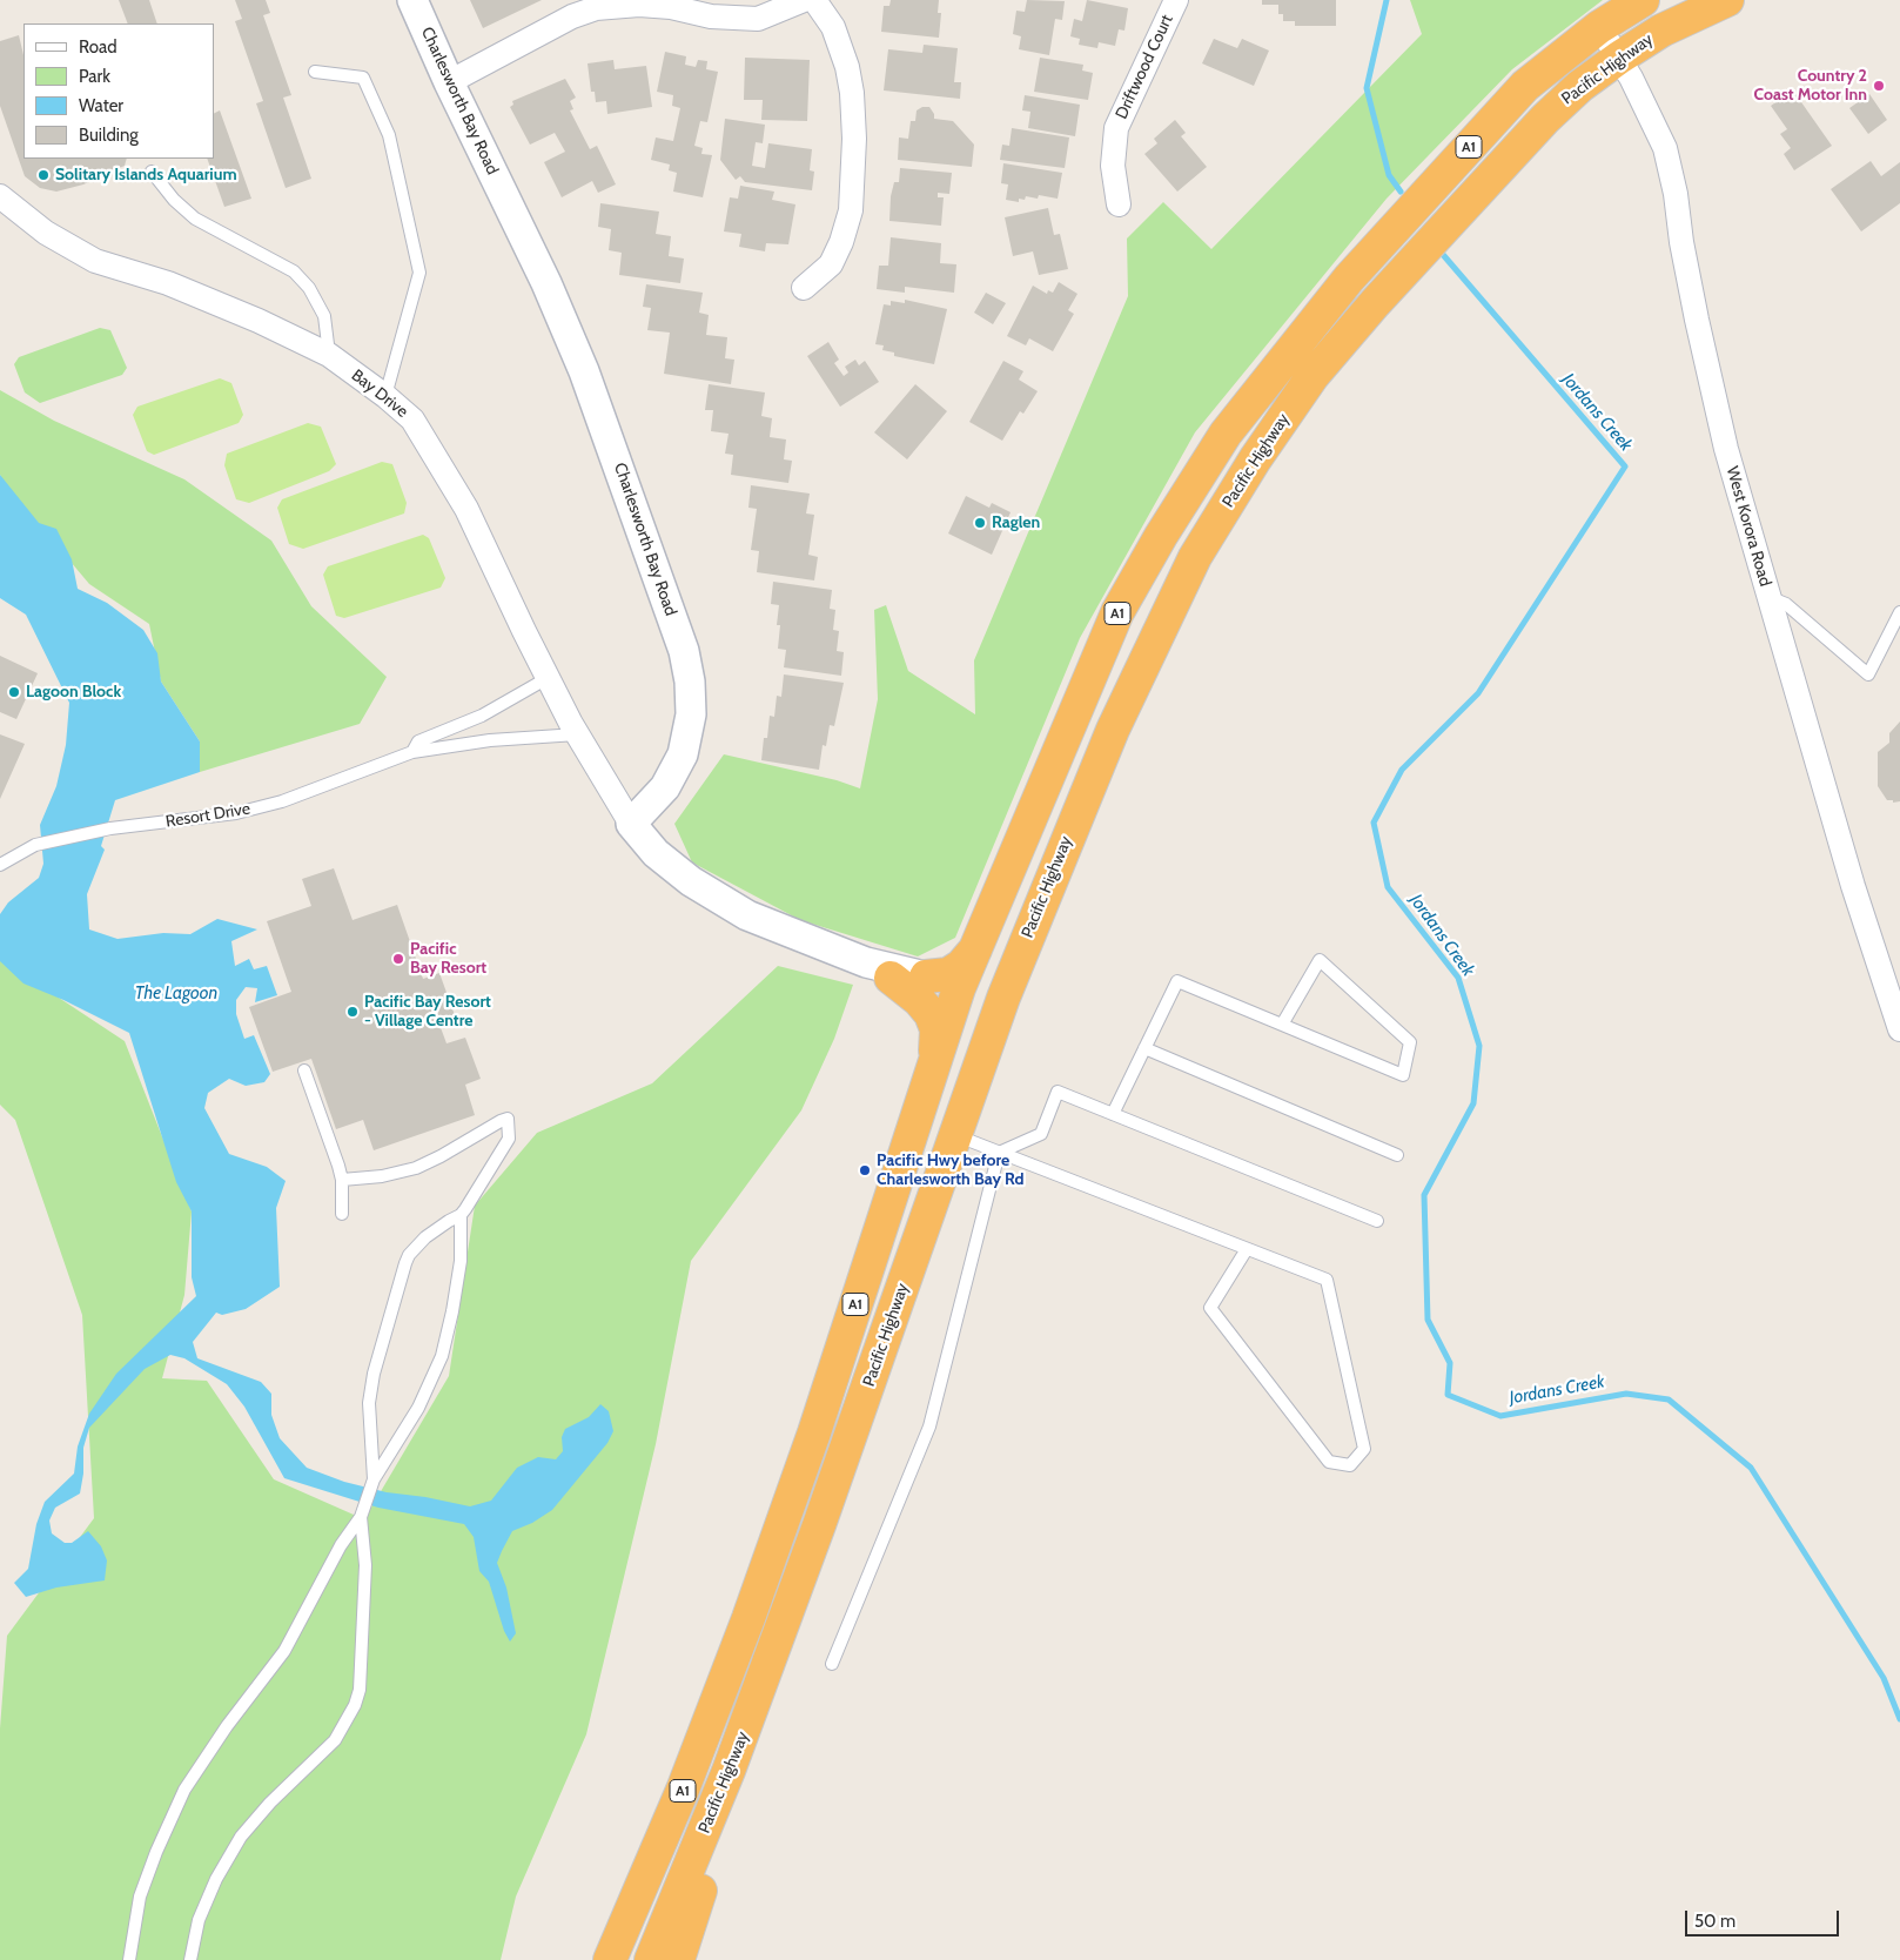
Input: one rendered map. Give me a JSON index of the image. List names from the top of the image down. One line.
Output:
{"streets":{"highway":["Pacific Highway","A1"],"street":["Driftwood Court","Charlesworth Bay Road","Bay Drive","West Korora Road"],"lane":["Resort Drive"]},"crossings":[["Pacific Highway","West Korora Road"],["Charlesworth Bay Road","Bay Drive"],["A1","West Korora Road"],["Bay Drive","Resort Drive"]],"water":["Jordans Creek","The Lagoon"],"places":["Country 2 Coast Motor Inn","Solitary Islands Aquarium","Raglen","Lagoon Block","Pacific Bay Resort","Pacific Bay Resort - Village Centre","Pacific Hwy before Charlesworth Bay Rd"],"legend":["Road","Park","Water","Building"],"scale_bar":"50 m"}
